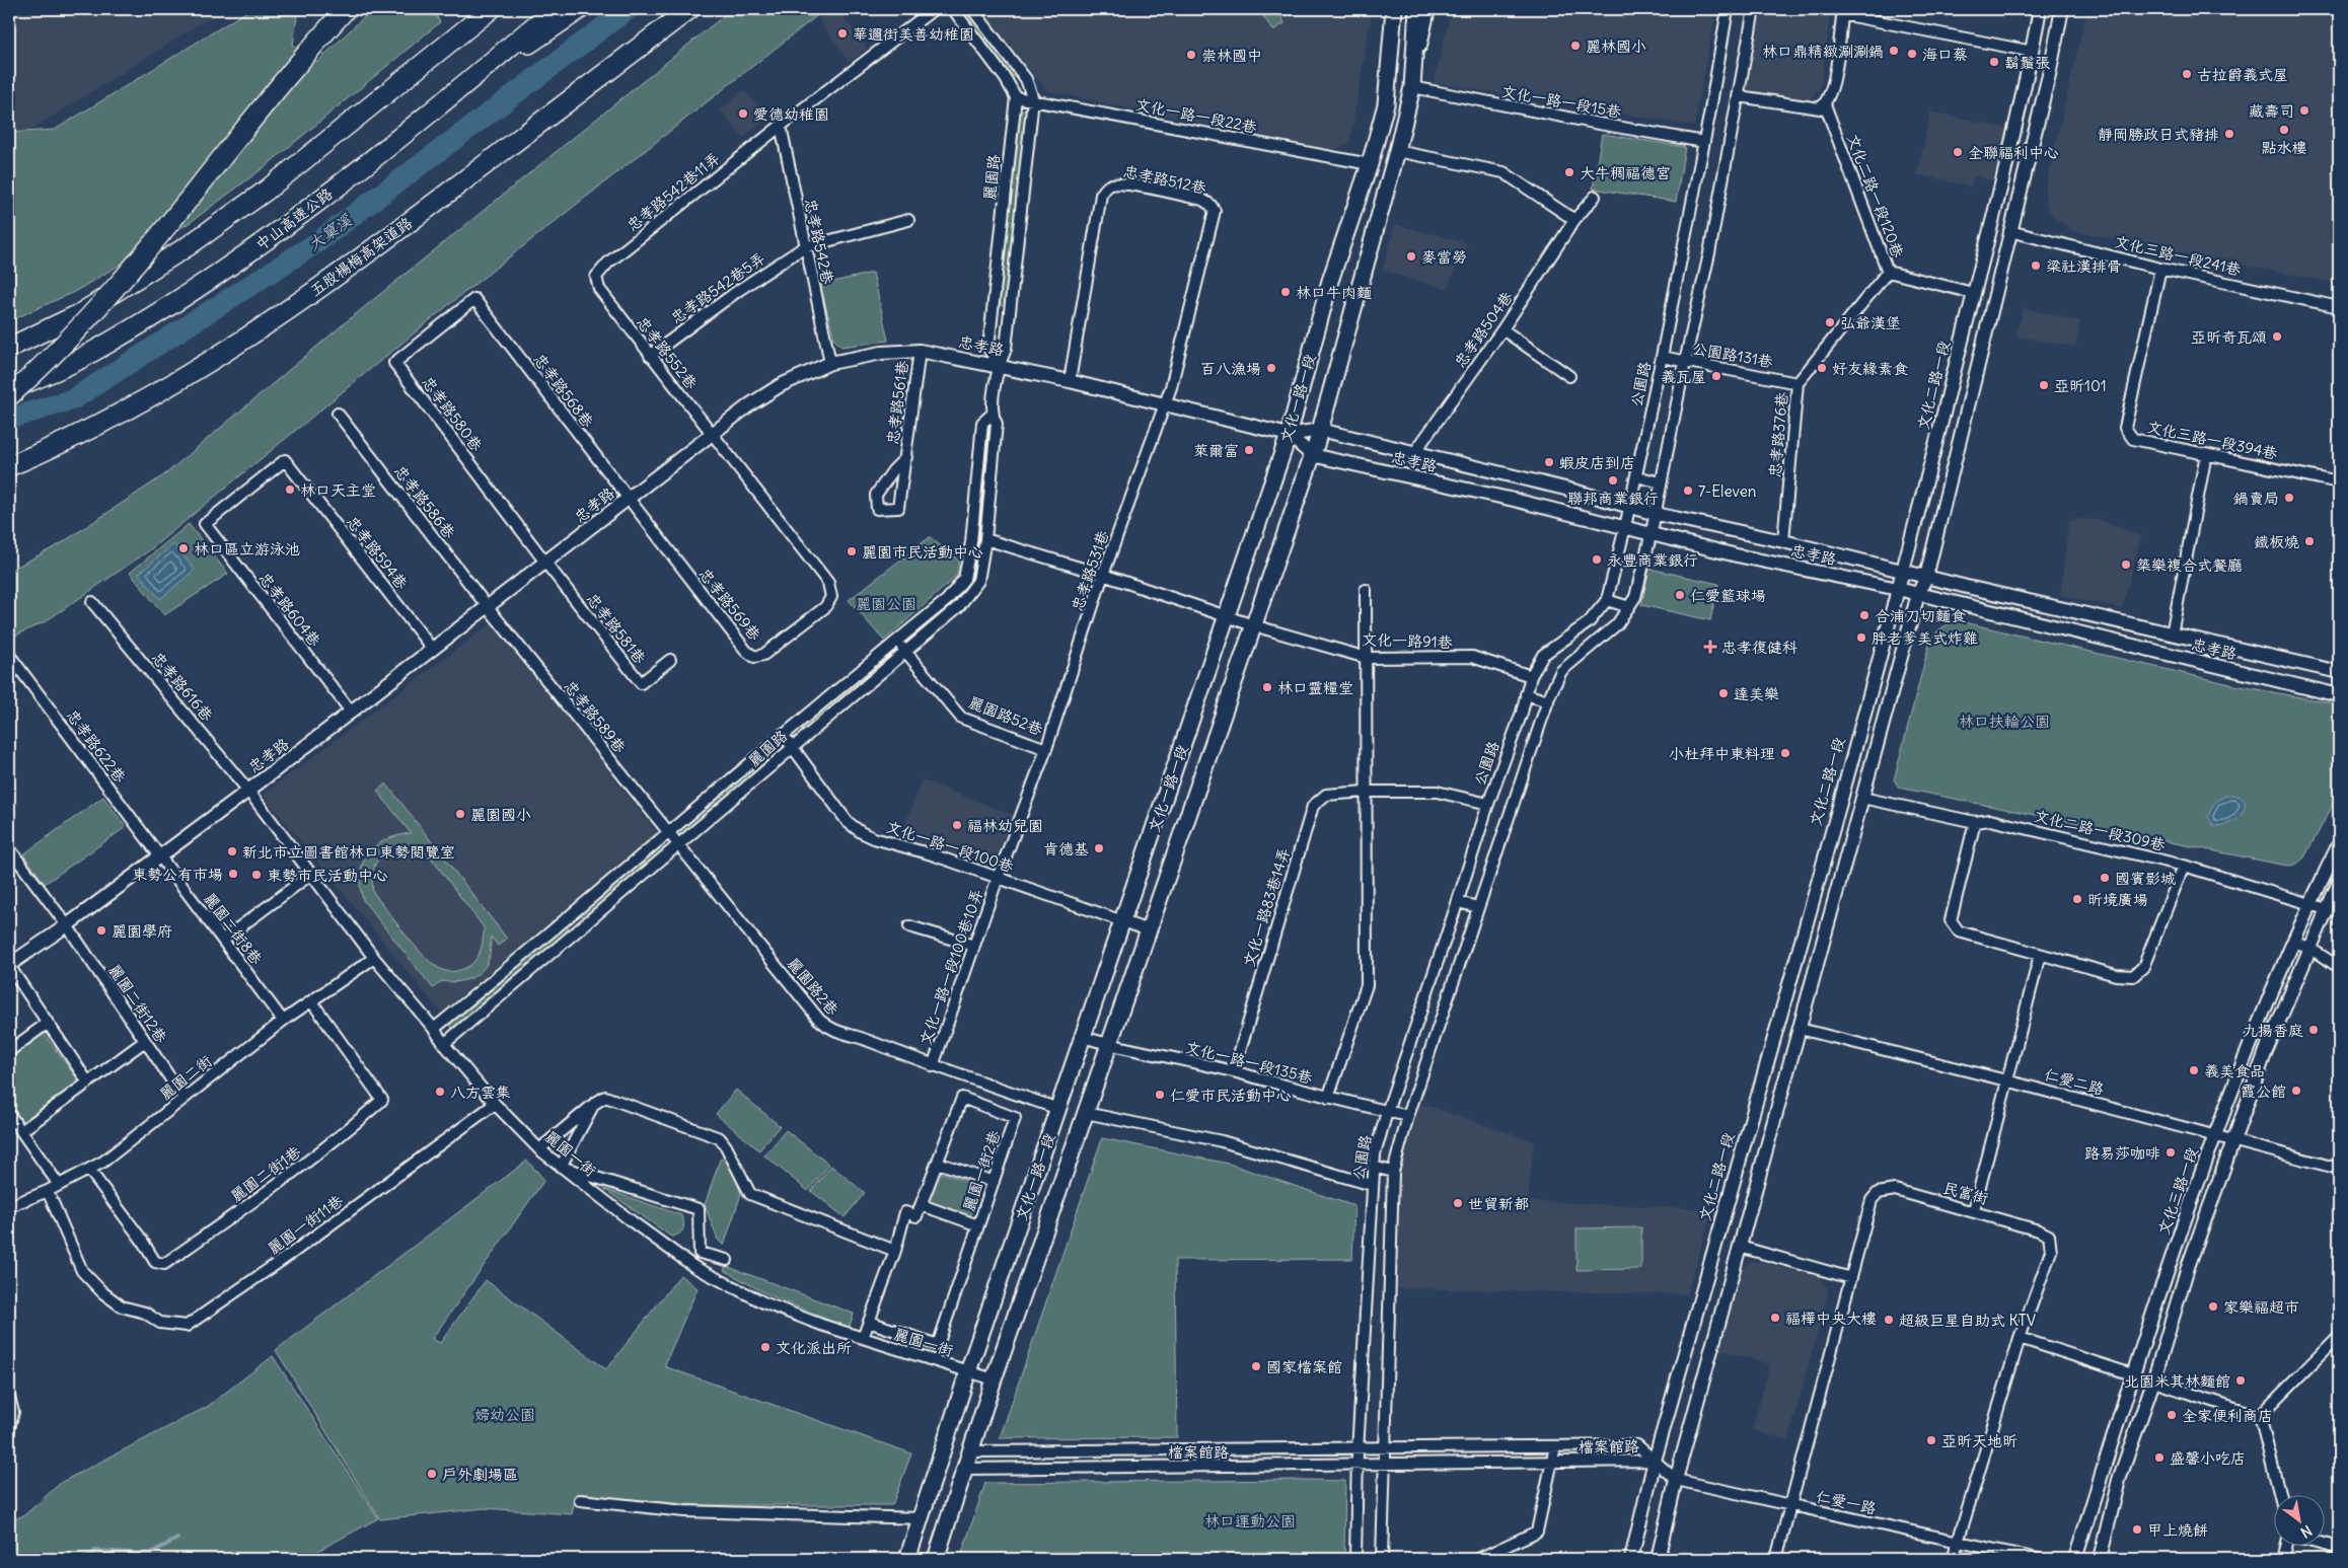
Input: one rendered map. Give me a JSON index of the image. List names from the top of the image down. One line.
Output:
{"streets":{"highway":["中山高速公路","五股楊梅高架道路"],"main road":["文化一路一段"],"street":["文化一路一段15巷","文化一路一段22巷","麗園路","忠孝路512巷","忠孝路542巷11弄","文化二路一段120巷","忠孝路542巷","文化三路一段241巷","忠孝路542巷5弄","忠孝路504巷","忠孝路","忠孝路552巷","公園路131巷","公園路","文化二路一段","忠孝路568巷","忠孝路561巷","忠孝路580巷","忠孝路376巷","文化三路一段394巷","忠孝路586巷","忠孝路594巷","忠孝路531巷","忠孝路569巷","忠孝路604巷","忠孝路581巷","文化一路91巷","忠孝路616巷","麗園路52巷","忠孝路589巷","忠孝路622巷","文化二路一段309巷","文化一路一段100巷","文化一路83巷14弄","麗園二街8巷","文化一路一段100巷10弄","麗園路2巷","麗園二街12巷","文化一路一段135巷","麗園二街","仁愛二路","麗園一街","麗園一街2巷","麗園二街1巷","文化三路一段","民富街","麗園一街11巷","檔案館路","仁愛一路"]},"crossings":[["文化一路一段15巷","公園路"],["文化一路一段15巷","文化一路一段"],["文化一路一段22巷","麗園路"],["文化一路一段22巷","文化一路一段"],["麗園路","忠孝路"],["麗園路","文化一路91巷"],["麗園路","麗園路52巷"],["麗園路","忠孝路589巷"],["麗園路","文化一路一段100巷"],["麗園路","麗園路2巷"],["麗園路","麗園一街"],["忠孝路512巷","忠孝路"],["忠孝路512巷","忠孝路531巷"],["忠孝路542巷11弄","忠孝路542巷"],["忠孝路542巷11弄","忠孝路552巷"],["文化二路一段120巷","文化二路一段"],["文化二路一段120巷","忠孝路376巷"],["忠孝路542巷","忠孝路542巷5弄"],["忠孝路542巷","忠孝路"],["文化三路一段241巷","文化三路一段394巷"],["忠孝路542巷5弄","忠孝路552巷"],["忠孝路504巷","忠孝路"],["忠孝路","忠孝路552巷"],["忠孝路","公園路"],["忠孝路","文化二路一段"],["忠孝路","忠孝路568巷"],["忠孝路","文化一路一段"],["忠孝路","忠孝路561巷"],["忠孝路","忠孝路580巷"],["忠孝路","忠孝路376巷"],["忠孝路","忠孝路586巷"],["忠孝路","忠孝路594巷"],["忠孝路","忠孝路531巷"],["忠孝路","忠孝路569巷"],["忠孝路","忠孝路604巷"],["忠孝路","忠孝路581巷"],["忠孝路","忠孝路616巷"],["忠孝路","忠孝路589巷"],["忠孝路","忠孝路622巷"],["忠孝路","麗園二街8巷"],["忠孝路","麗園二街12巷"],["忠孝路","麗園一街"],["忠孝路552巷","忠孝路569巷"],["公園路131巷","公園路"],["公園路131巷","忠孝路376巷"],["公園路","文化一路91巷"],["公園路","文化一路83巷14弄"],["公園路","文化一路一段135巷"],["公園路","檔案館路"],["文化二路一段","檔案館路"],["文化二路一段","仁愛一路"],["忠孝路568巷","忠孝路580巷"],["忠孝路568巷","忠孝路569巷"],["文化一路一段","文化一路91巷"],["文化一路一段","文化一路一段100巷"],["文化一路一段","麗園路2巷"],["文化一路一段","文化一路一段135巷"],["文化一路一段","麗園一街"],["文化一路一段","檔案館路"],["忠孝路580巷","忠孝路581巷"],["忠孝路586巷","忠孝路589巷"],["忠孝路594巷","忠孝路604巷"],["忠孝路531巷","文化一路91巷"],["忠孝路531巷","麗園路52巷"],["忠孝路531巷","文化一路一段100巷"],["忠孝路531巷","文化一路一段100巷10弄"],["忠孝路616巷","麗園一街"],["忠孝路589巷","麗園路2巷"],["忠孝路622巷","麗園二街8巷"],["文化二路一段309巷","文化三路一段"],["文化一路一段100巷","文化一路一段100巷10弄"],["文化一路83巷14弄","文化一路一段135巷"],["麗園二街8巷","麗園二街"],["文化一路一段100巷10弄","麗園路2巷"],["麗園二街12巷","麗園二街"],["麗園二街","麗園一街"],["麗園二街","麗園二街1巷"],["麗園二街","麗園一街11巷"],["仁愛二路","文化三路一段"],["麗園一街","麗園一街11巷"],["民富街","仁愛一路"],["檔案館路","仁愛一路"]],"water":["大窠溪"],"parks":["麗園公園","林口扶輪公園","婦幼公園","林口運動公園"],"places":{"other":["華邇街美善幼稚園","麗林國小","林口鼎精緻涮涮鍋","海口蔡","崇林國中","鬍鬚張","古拉爵義式屋","藏壽司","愛德幼稚園","點水樓","靜岡勝政日式豬排","全聯福利中心","大牛稠福德宮","麥當勞","梁社漢排骨","林口牛肉麵","弘爺漢堡","亞昕奇瓦頌","百八漁場","好友緣素食","義瓦屋","亞昕101","萊爾富","蝦皮店到店","聯邦商業銀行","林口天主堂","7-Eleven","鍋賣局","鐵板燒","林口區立游泳池","麗園市民活動中心","永豐商業銀行","築樂複合式餐廳","仁愛籃球場","合浦刀切麵食","胖老爹美式炸雞","林口靈糧堂","達美樂","小杜拜中東料理","麗園國小","福林幼兒園","肯德基","新北市立圖書館林口東勢閱覽室","東勢公有市場","東勢市民活動中心","國賓影城","昕境廣場","麗園學府","九揚香庭","義美食品","霞公館","八方雲集","仁愛市民活動中心","路易莎咖啡","世貿新都","家樂福超市","福樺中央大樓","超級巨星自助式 KTV","文化派出所","國家檔案館","北園米其林麵館","全家便利商店","亞昕天地昕","盛馨小吃店","戶外劇場區","甲上燒餅"],"health":["忠孝復健科"]},"north":"bottom right"}
